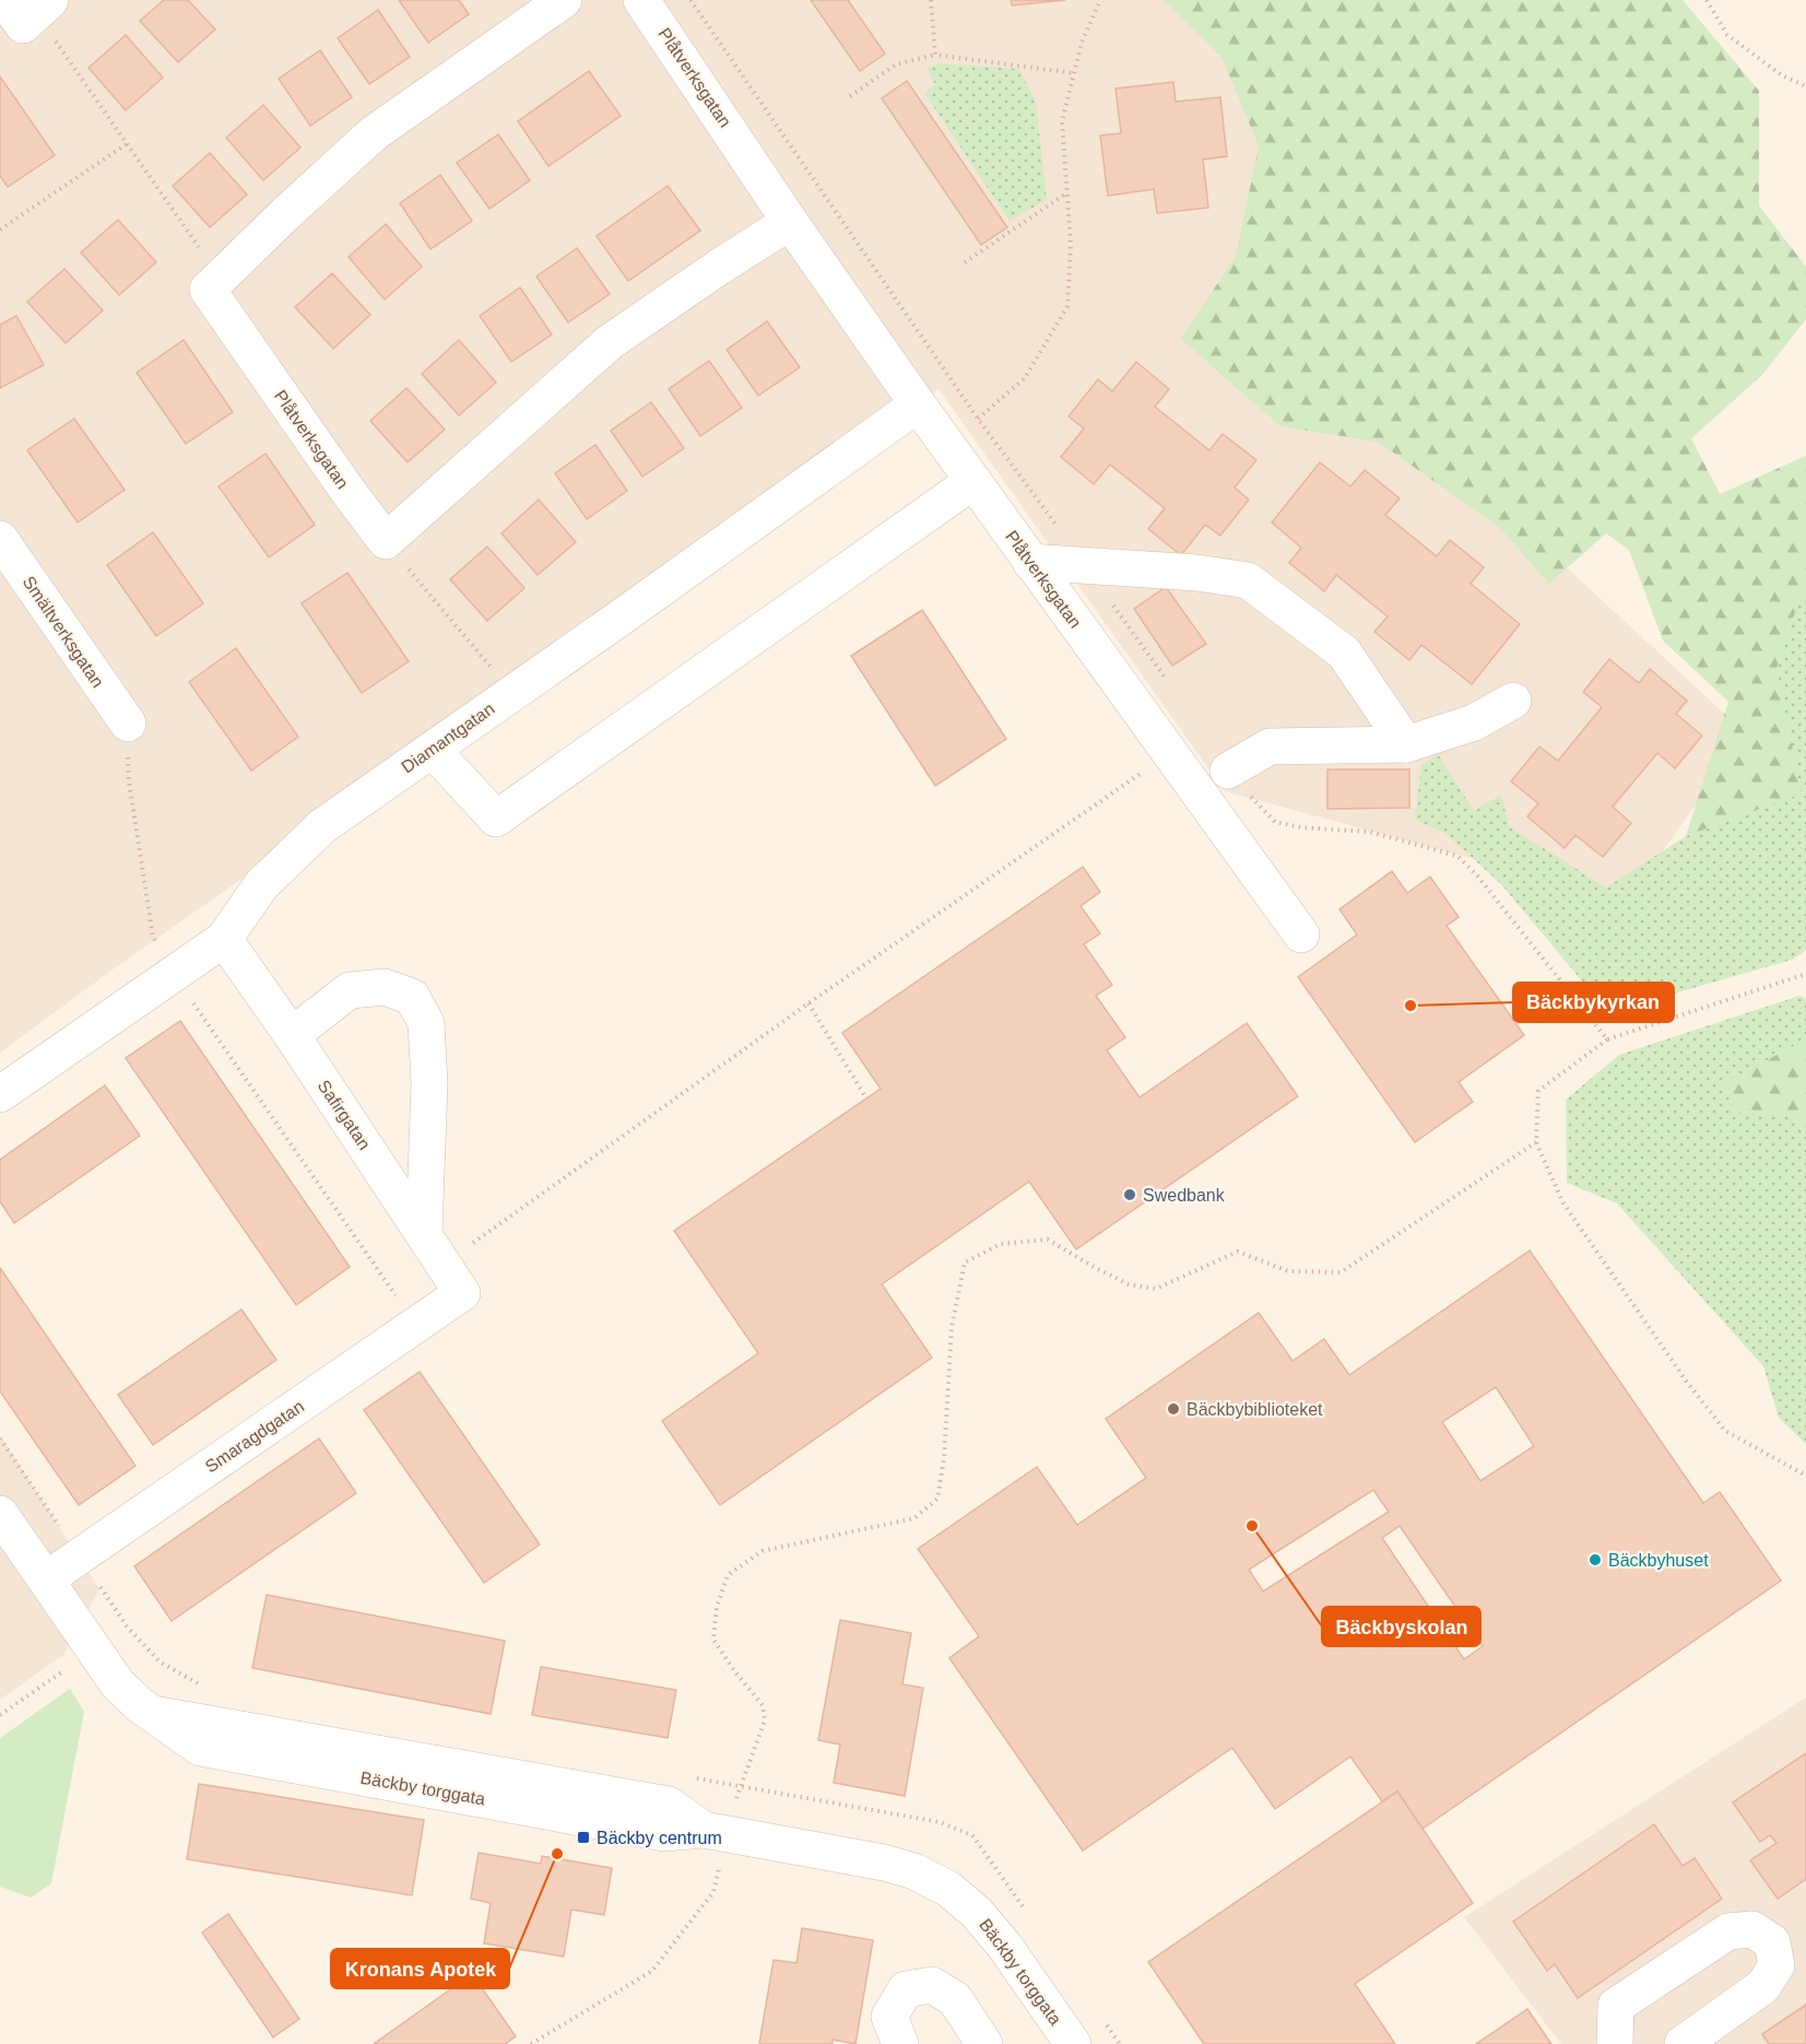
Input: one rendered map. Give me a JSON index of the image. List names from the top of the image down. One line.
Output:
{"streets":{"street":["Plåtverksgatan","Smältverksgatan","Diamantgatan","Safirgatan","Smaragdgatan","Bäckby torggata"]},"crossings":[["Plåtverksgatan","Diamantgatan"],["Diamantgatan","Safirgatan"],["Safirgatan","Smaragdgatan"]],"places":{"other":["Bäckbykyrkan","Swedbank","Bäckbybiblioteket","Bäckbyskolan","Bäckbyhuset","Kronans Apotek"],"transit":["Bäckby centrum"]}}
